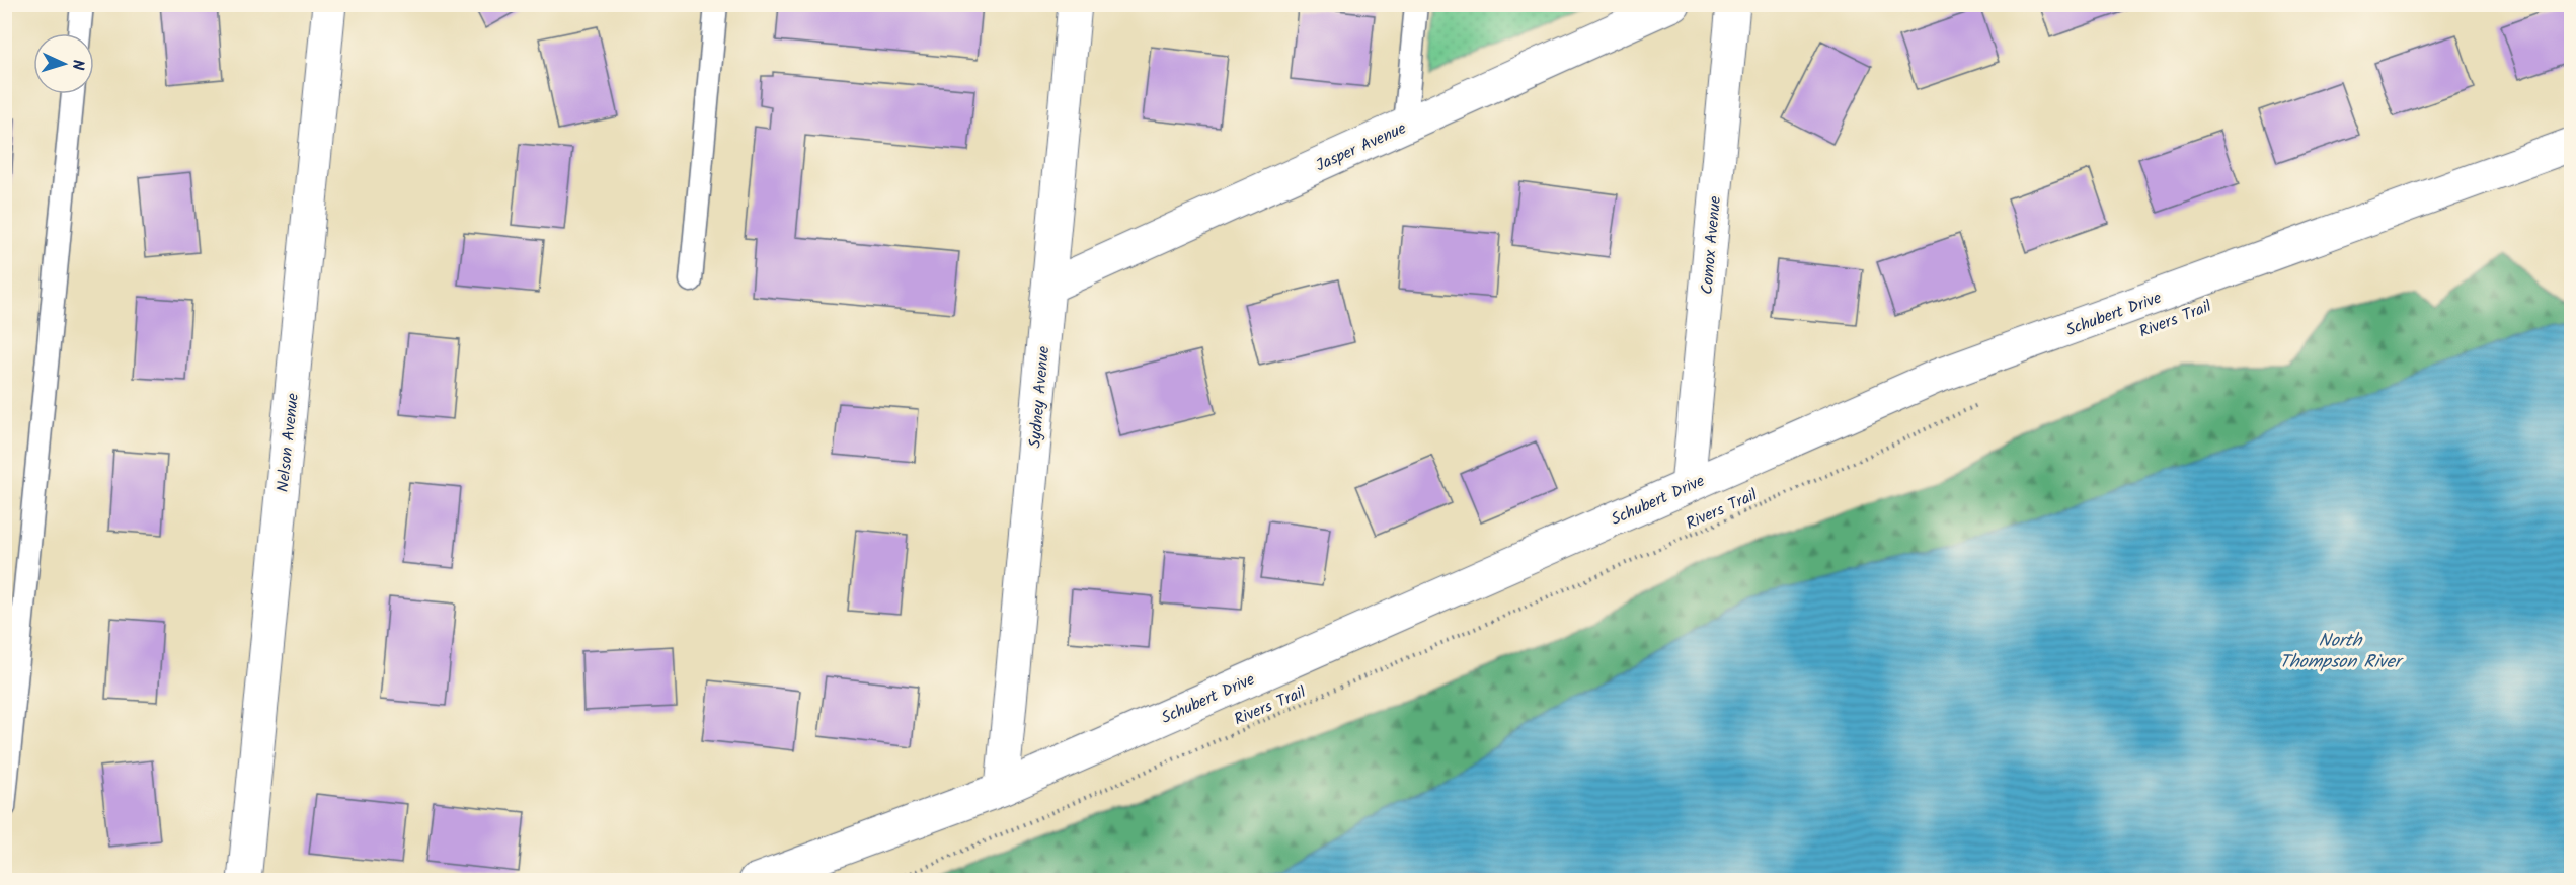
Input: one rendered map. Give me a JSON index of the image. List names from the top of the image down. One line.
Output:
{"streets":{"street":["Jasper Avenue","Comox Avenue","Schubert Drive","Sydney Avenue","Nelson Avenue"],"path":["Rivers Trail"]},"crossings":[["Jasper Avenue","Sydney Avenue"],["Comox Avenue","Schubert Drive"],["Schubert Drive","Sydney Avenue"]],"water":["North Thompson River"],"north":"right"}
